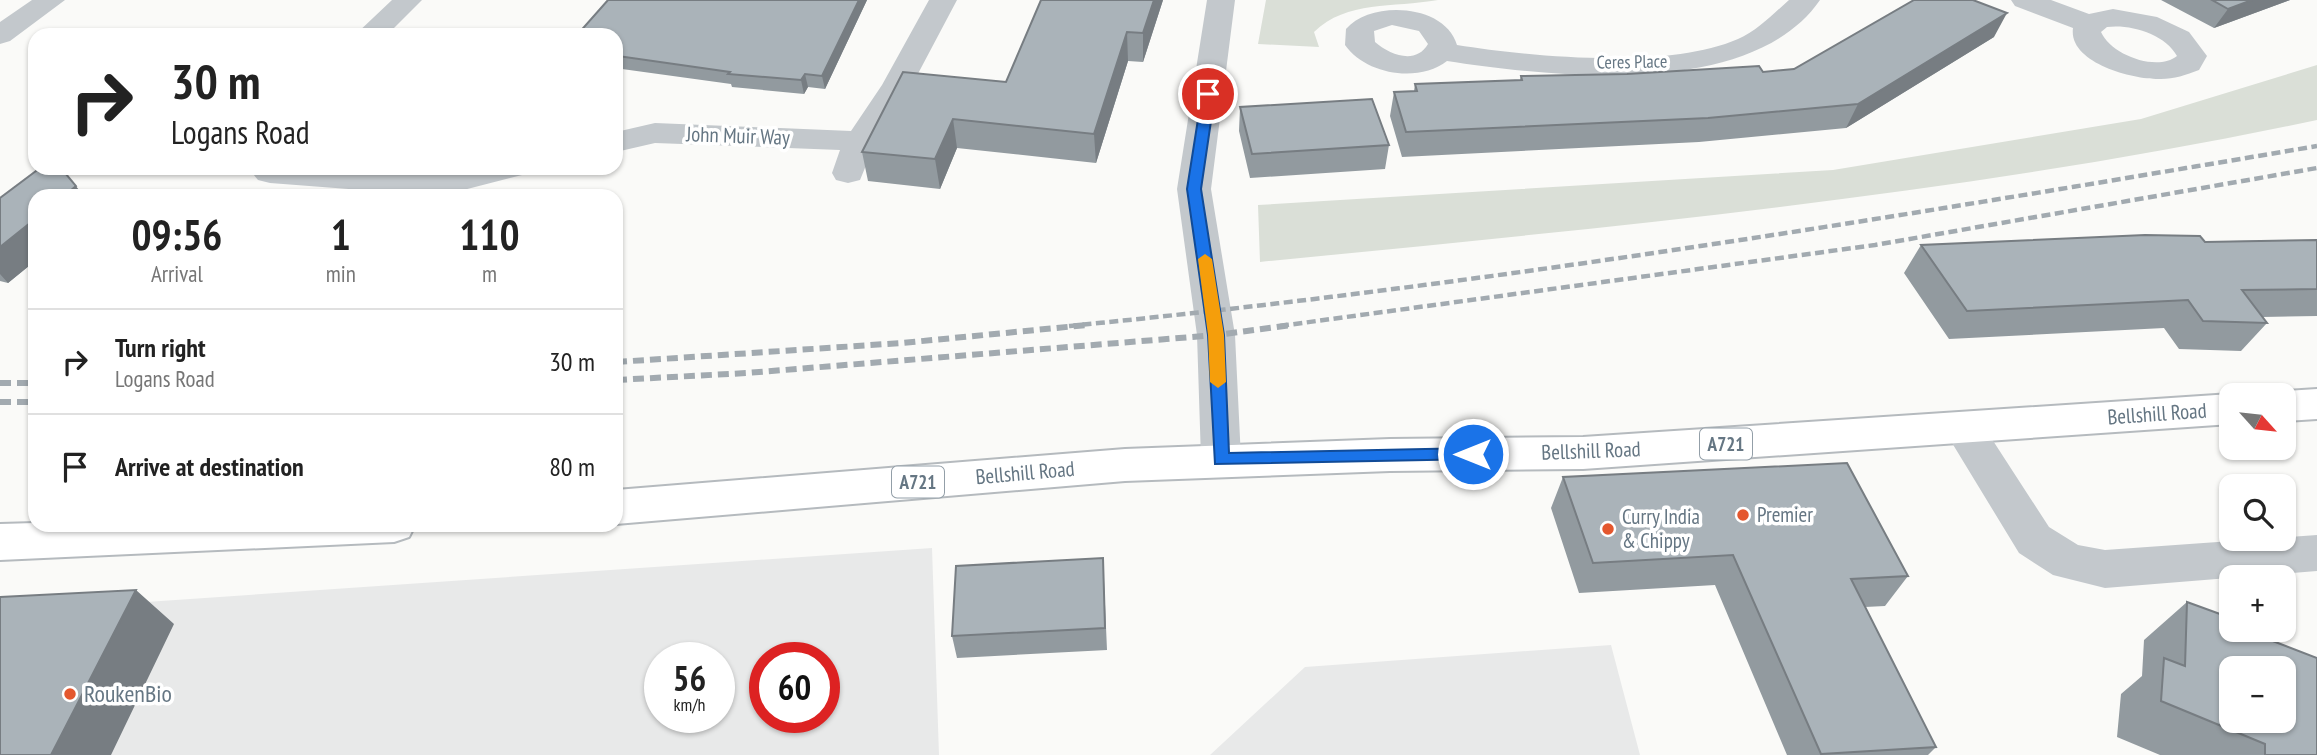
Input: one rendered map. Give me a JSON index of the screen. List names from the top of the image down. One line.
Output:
{"streets":{"main road":["Bellshill Road","A721"],"street":["Ceres Place","John Muir Way"]},"places":["Premier","Curry India & Chippy","RoukenBio"],"north":"bottom right","page":{"turn":["30 m","Logans Road"],"eta":["09:56","Arrival","1","min","110","m"],"list":[{"name":"Turn right","note":"Logans Road","value":"30 m"},{"name":"Arrive at destination","value":"80 m"}],"map_buttons":["+","−"],"speed":"56 km/h","limit":"60"}}
